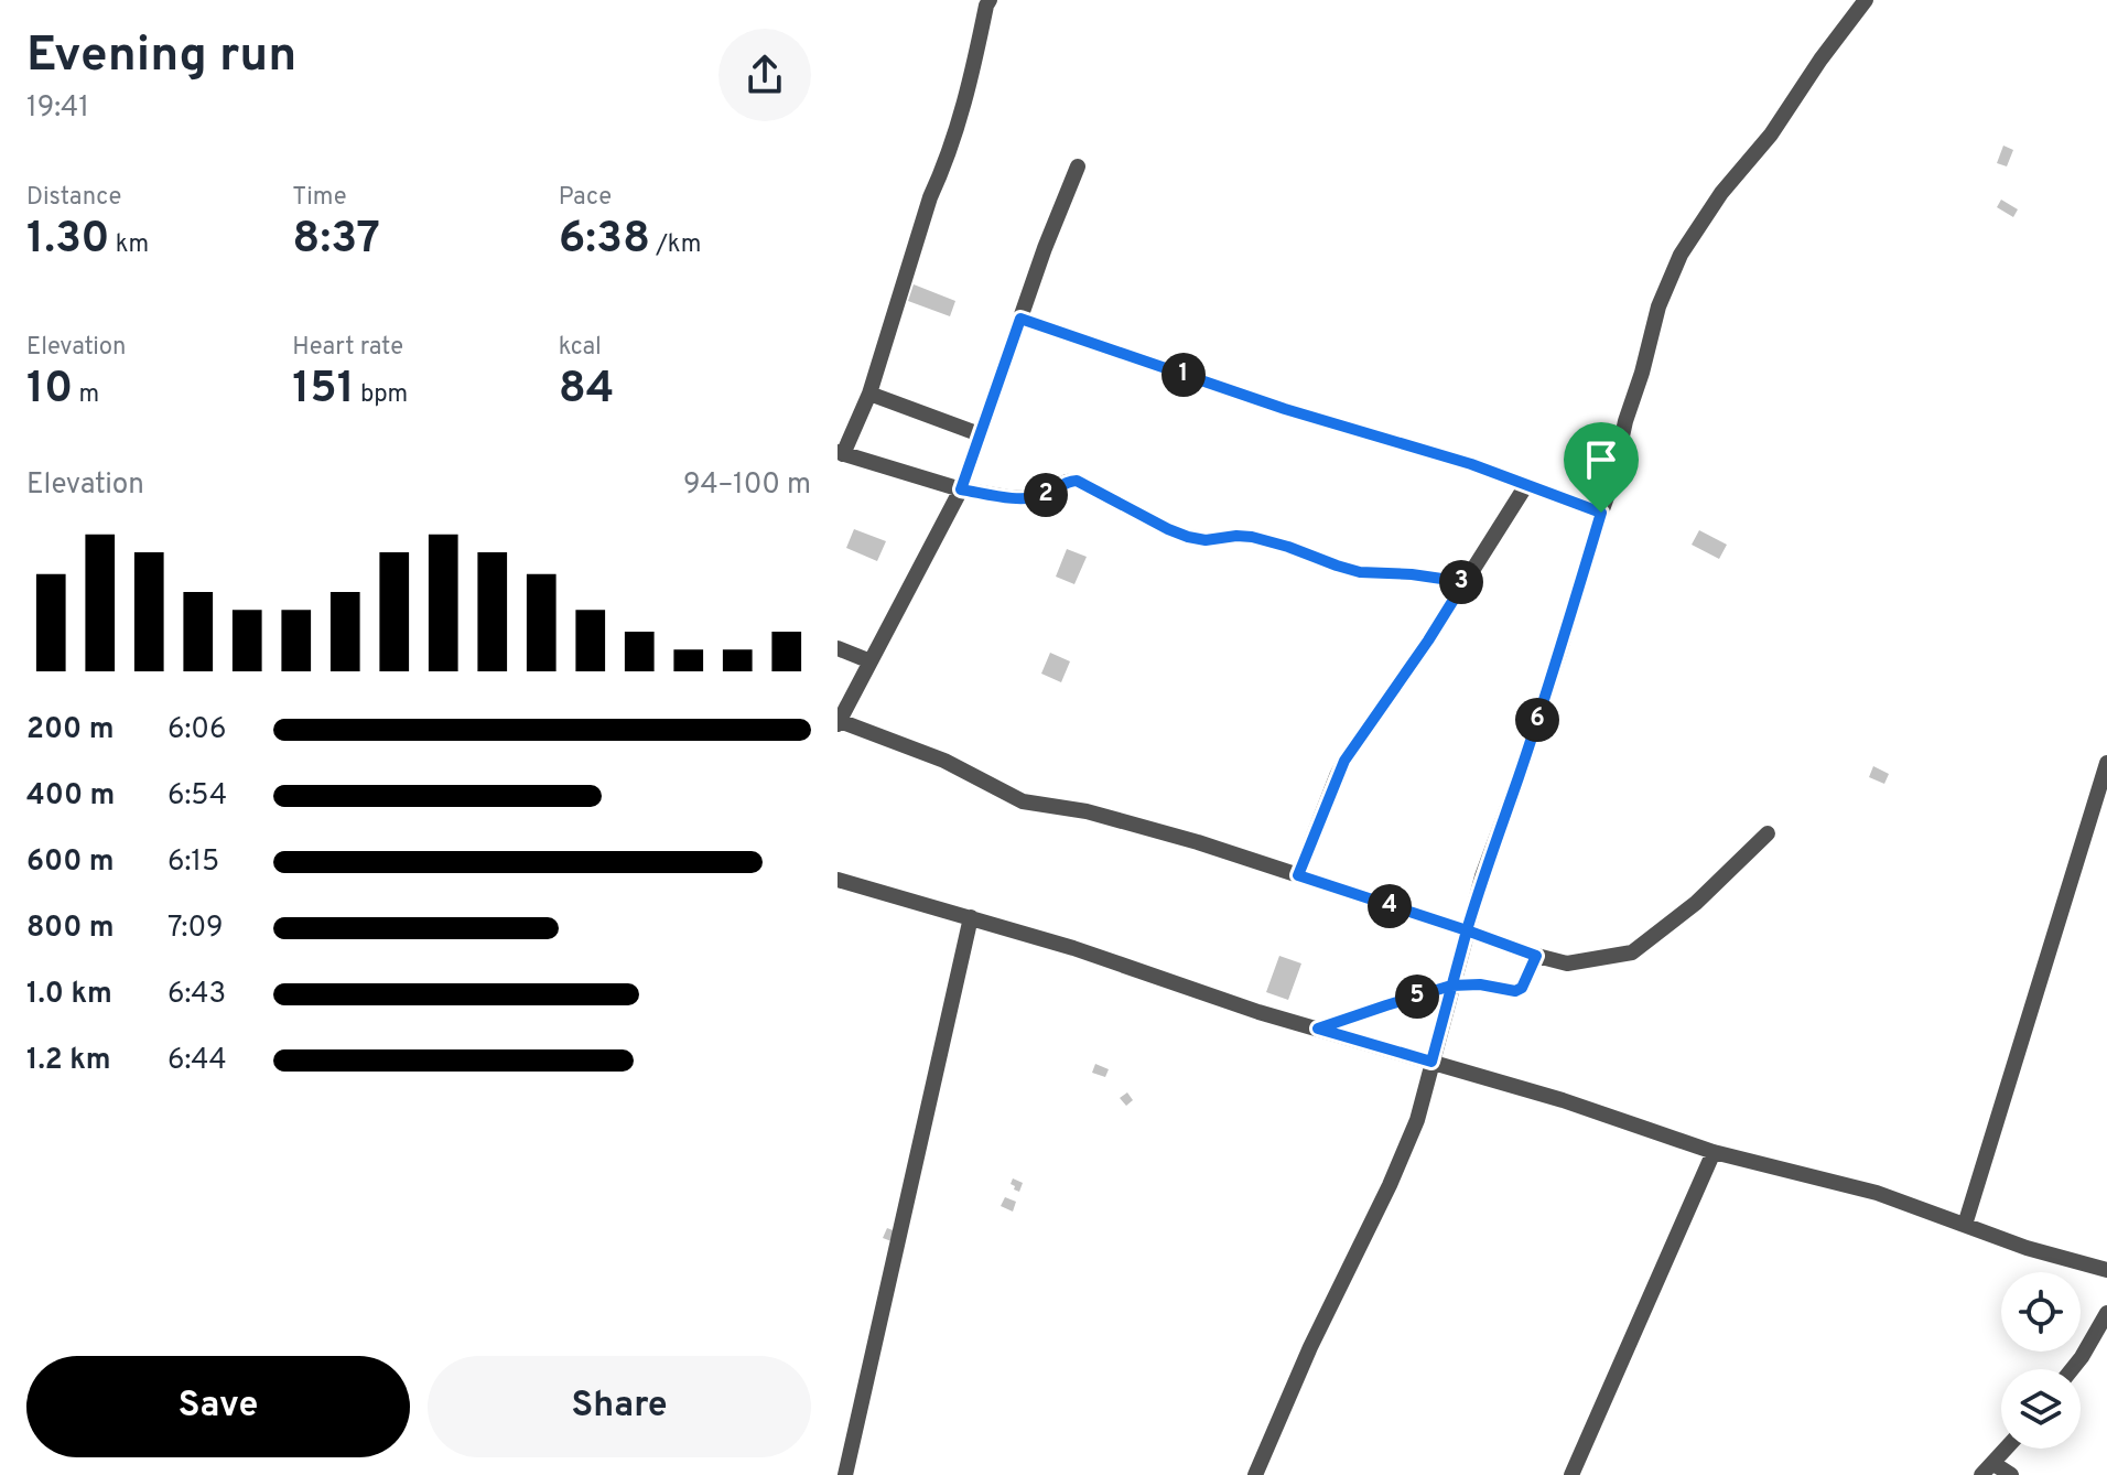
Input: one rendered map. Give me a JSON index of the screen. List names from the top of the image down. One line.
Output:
{"page":{"heading":["Evening run","19:41"],"stats":[["Distance","1.30 km"],["Time","8:37"],["Pace","6:38 /km"],["Elevation","10 m"],["Heart rate","151 bpm"],["kcal","84"]],"pins":["1","2","3","6","4","5"],"chart":["Elevation","94–100 m"],"list":[{"name":"200 m","note":"6:06"},{"name":"400 m","note":"6:54"},{"name":"600 m","note":"6:15"},{"name":"800 m","note":"7:09"},{"name":"1.0 km","note":"6:43"},{"name":"1.2 km","note":"6:44"}],"buttons":["Save","Share"]}}
